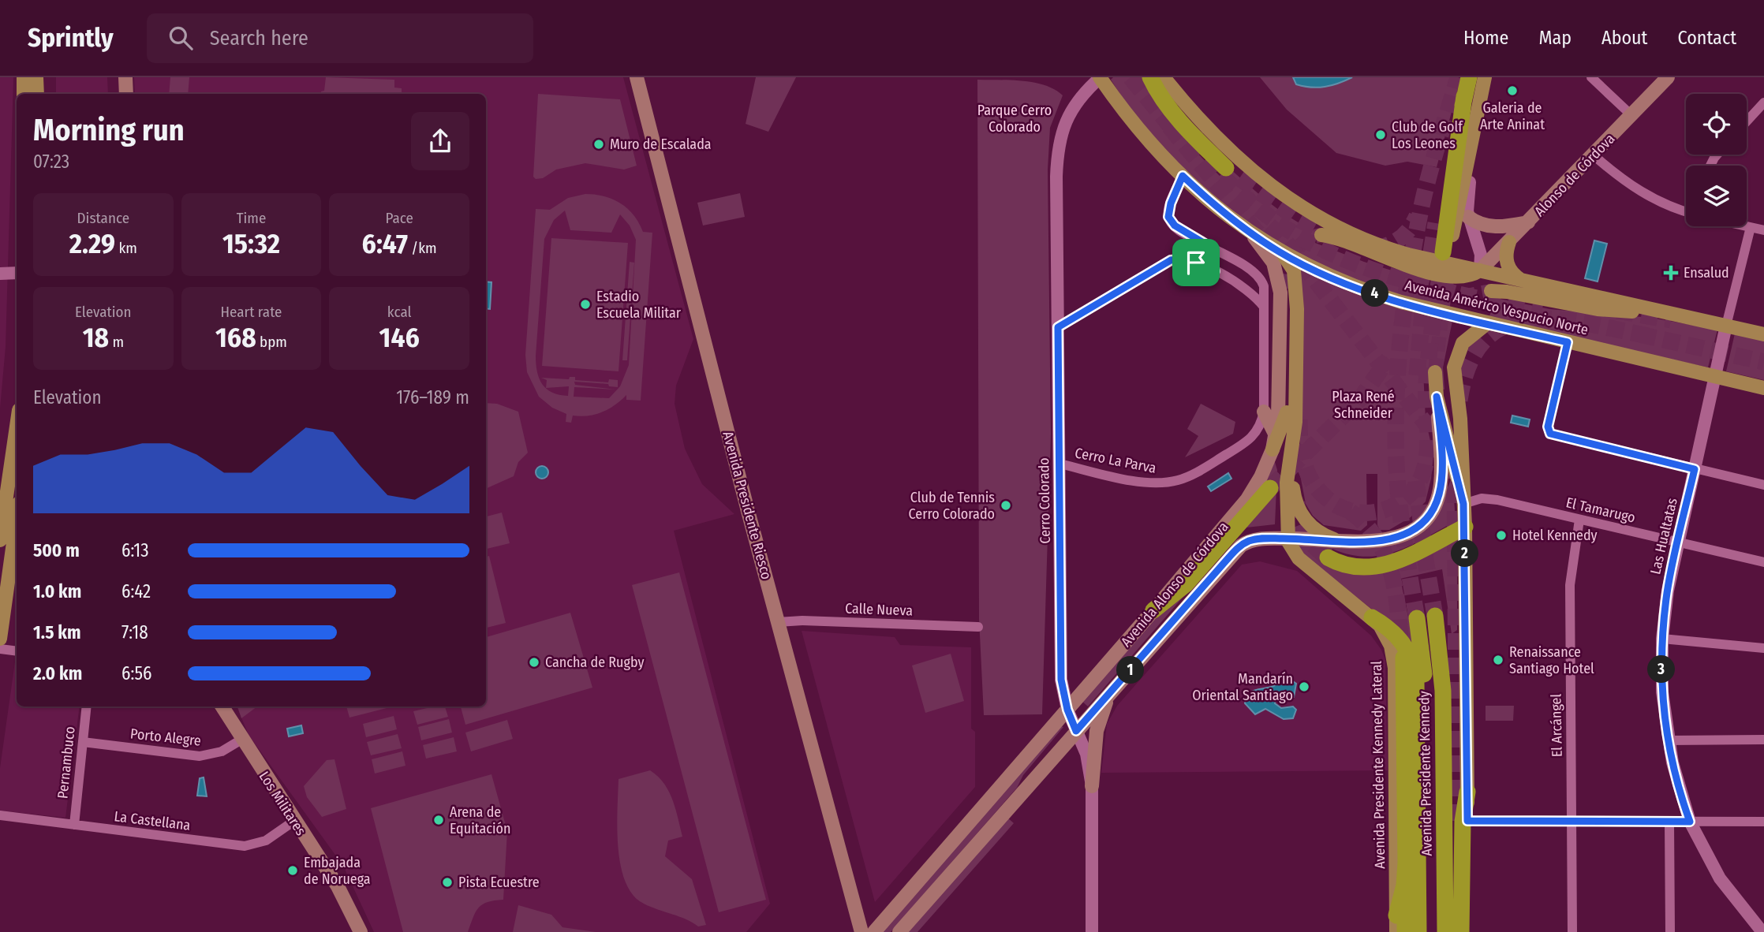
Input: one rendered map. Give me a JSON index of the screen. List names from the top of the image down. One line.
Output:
{"streets":{"highway":["Avenida Presidente Kennedy"],"main road":["Alonso de Córdova","Avenida Américo Vespucio Norte","Avenida Presidente Riesco","Avenida Alonso de Córdova","Avenida Presidente Kennedy Lateral","Los Militares"],"street":["Cerro La Parva","Cerro Colorado","El Tamarugo","Las Hualtatas","Calle Nueva","El Arcángel","Porto Alegre","Pernambuco","La Castellana"]},"crossings":[["Avenida Américo Vespucio Norte","Cerro La Parva"],["Avenida Américo Vespucio Norte","Cerro Colorado"],["Avenida Américo Vespucio Norte","Las Hualtatas"],["Avenida Américo Vespucio Norte","Avenida Alonso de Córdova"],["Cerro La Parva","Cerro Colorado"],["Cerro Colorado","Avenida Alonso de Córdova"],["Avenida Presidente Riesco","Calle Nueva"],["El Tamarugo","Las Hualtatas"],["El Tamarugo","El Arcángel"],["Avenida Alonso de Córdova","Avenida Presidente Kennedy Lateral"],["Porto Alegre","Pernambuco"],["Porto Alegre","Los Militares"],["Pernambuco","La Castellana"],["Los Militares","La Castellana"]],"parks":["Parque Cerro Colorado","Plaza René Schneider"],"places":{"other":["Galeria de Arte Aninat","Club de Golf Los Leones","Muro de Escalada","Estadio Escuela Militar","Club de Tennis Cerro Colorado","Hotel Kennedy","Renaissance Santiago Hotel","Cancha de Rugby","Mandarín Oriental Santiago","Arena de Equitación","Embajada de Noruega","Pista Ecuestre"],"health":["Ensalud"]},"page":{"header":"Sprintly","search":"Search here","nav":["Home","Map","About","Contact"],"heading":["Morning run","07:23"],"stats":[["Distance","2.29 km"],["Time","15:32"],["Pace","6:47 /km"],["Elevation","18 m"],["Heart rate","168 bpm"],["kcal","146"]],"pins":["4","2","3","1"],"chart":["Elevation","176–189 m"],"list":[{"name":"500 m","note":"6:13"},{"name":"1.0 km","note":"6:42"},{"name":"1.5 km","note":"7:18"},{"name":"2.0 km","note":"6:56"}]}}
